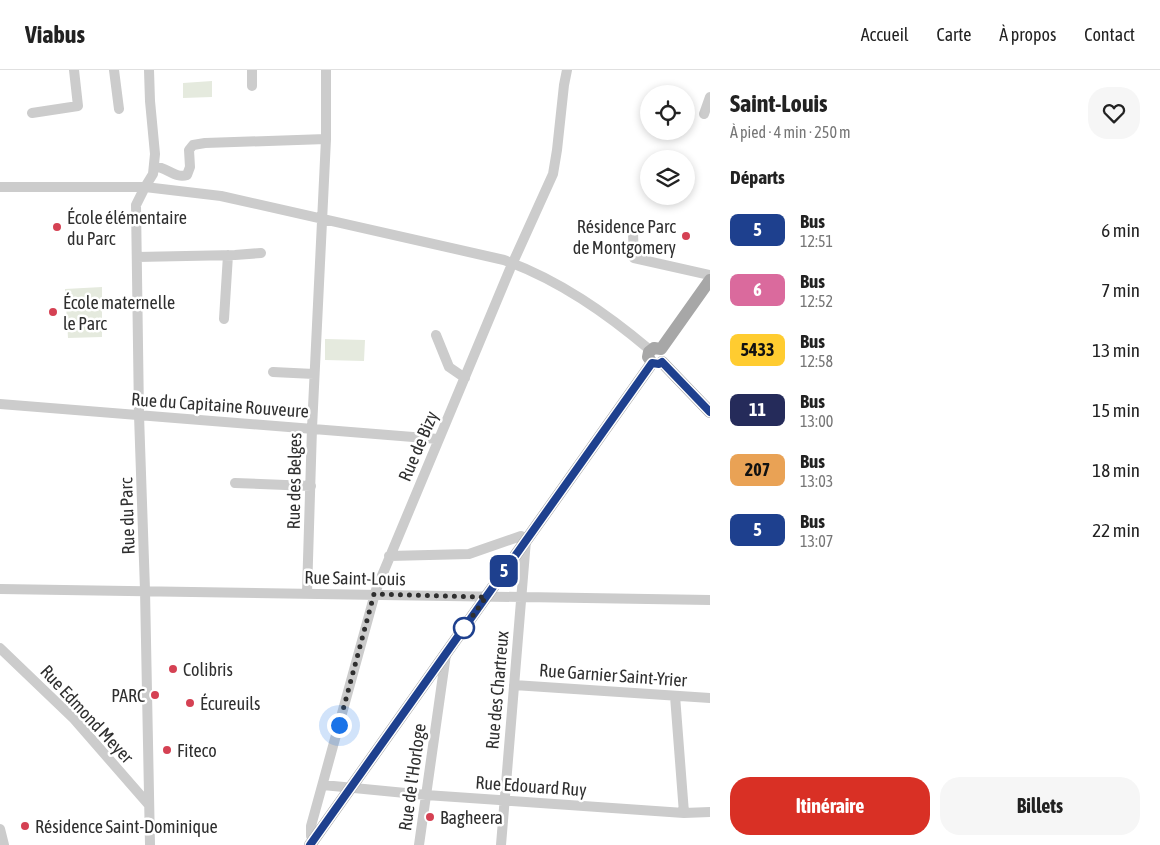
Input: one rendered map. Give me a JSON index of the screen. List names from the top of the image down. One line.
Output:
{"streets":{"street":["Rue du Capitaine Rouveure","Rue de Bizy","Rue des Belges","Rue du Parc","Rue Saint-Louis","Rue Garnier Saint-Yrier","Rue des Chartreux","Rue Edmond Meyer","Rue de l'Horloge","Rue Edouard Ruy"]},"crossings":[["Rue du Capitaine Rouveure","Rue de Bizy"],["Rue du Capitaine Rouveure","Rue des Belges"],["Rue du Capitaine Rouveure","Rue du Parc"],["Rue de Bizy","Rue Saint-Louis"],["Rue de Bizy","Rue Edouard Ruy"],["Rue des Belges","Rue Saint-Louis"],["Rue du Parc","Rue Saint-Louis"],["Rue du Parc","Rue Edmond Meyer"],["Rue Saint-Louis","Rue des Chartreux"],["Rue Garnier Saint-Yrier","Rue des Chartreux"],["Rue des Chartreux","Rue Edouard Ruy"],["Rue de l'Horloge","Rue Edouard Ruy"]],"places":["École élémentaire du Parc","Résidence Parc de Montgomery","École maternelle le Parc","Colibris","PARC","Écureuils","Fiteco","Bagheera","Résidence Saint-Dominique"],"lines":["bus line 5"],"page":{"header":"Viabus","nav":["Accueil","Carte","À propos","Contact"],"on_map":"5","heading":[["Saint-Louis","À pied · 4 min · 250 m"],"Départs"],"list":[{"mark":"5","name":"Bus","note":"12:51","value":"6 min"},{"mark":"6","name":"Bus","note":"12:52","value":"7 min"},{"mark":"5433","name":"Bus","note":"12:58","value":"13 min"},{"mark":"11","name":"Bus","note":"13:00","value":"15 min"},{"mark":"207","name":"Bus","note":"13:03","value":"18 min"},{"mark":"5","name":"Bus","note":"13:07","value":"22 min"}],"buttons":["Itinéraire","Billets"]}}
